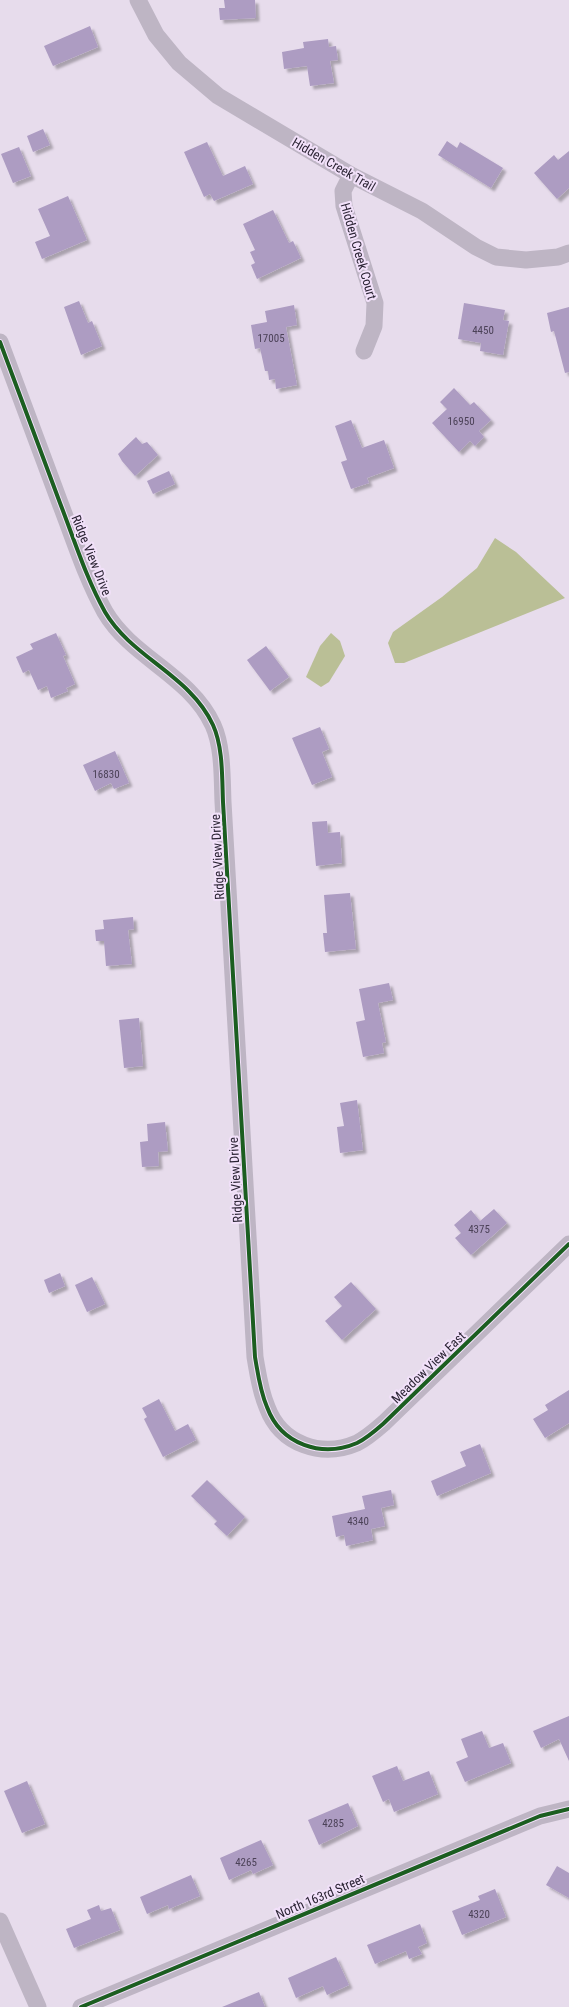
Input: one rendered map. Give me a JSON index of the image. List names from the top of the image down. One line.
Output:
{"streets":{"street":["Hidden Creek Trail","Hidden Creek Court","Ridge View Drive","Meadow View East","North 163rd Street"]},"crossings":[["Hidden Creek Trail","Hidden Creek Court"],["Ridge View Drive","Meadow View East"]],"house_numbers":["4450","17005","16950","16830","4375","4340","4285","4265","4320"]}
